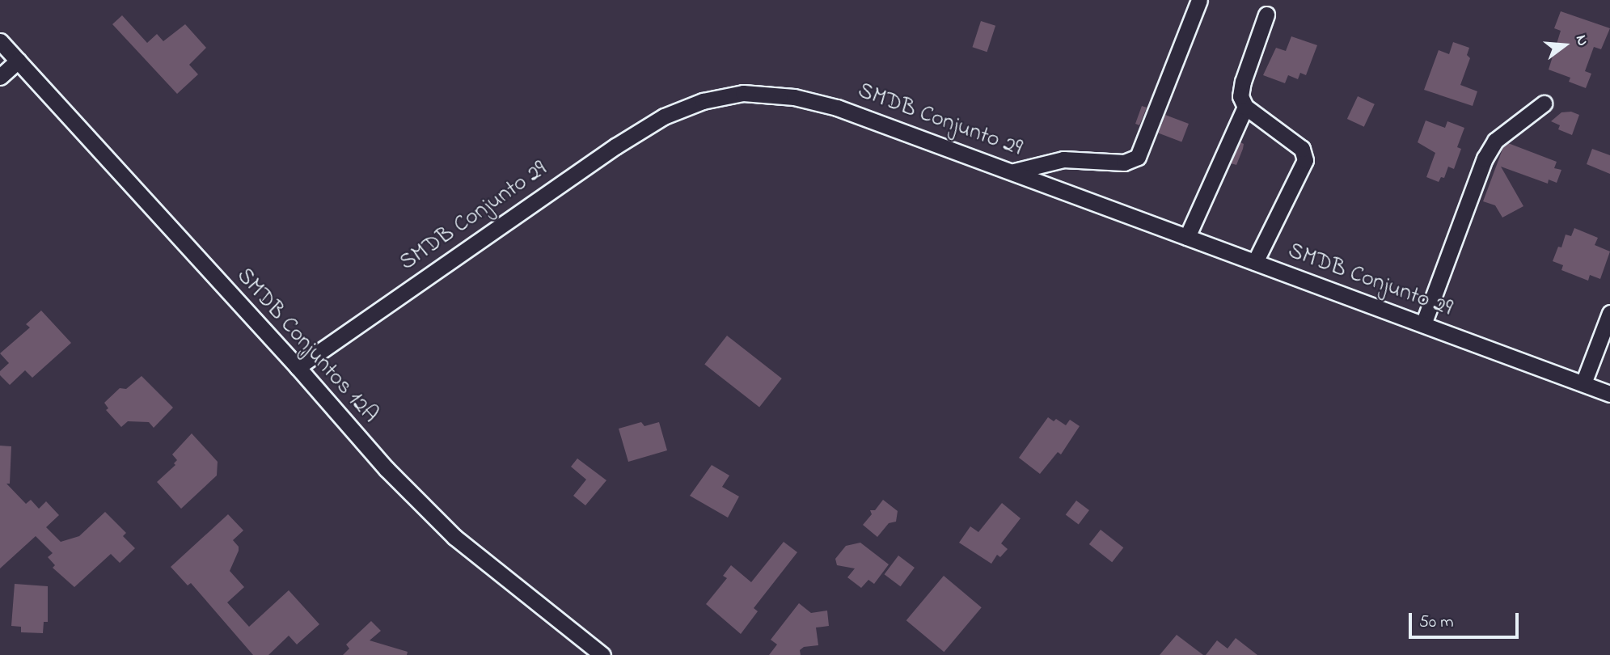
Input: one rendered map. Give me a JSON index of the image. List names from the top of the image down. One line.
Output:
{"streets":{"street":["SMDB Conjunto 29","SMDB Conjuntos 12A"]},"crossings":[["SMDB Conjunto 29","SMDB Conjuntos 12A"]],"scale_bar":"50 m","north":"right"}
